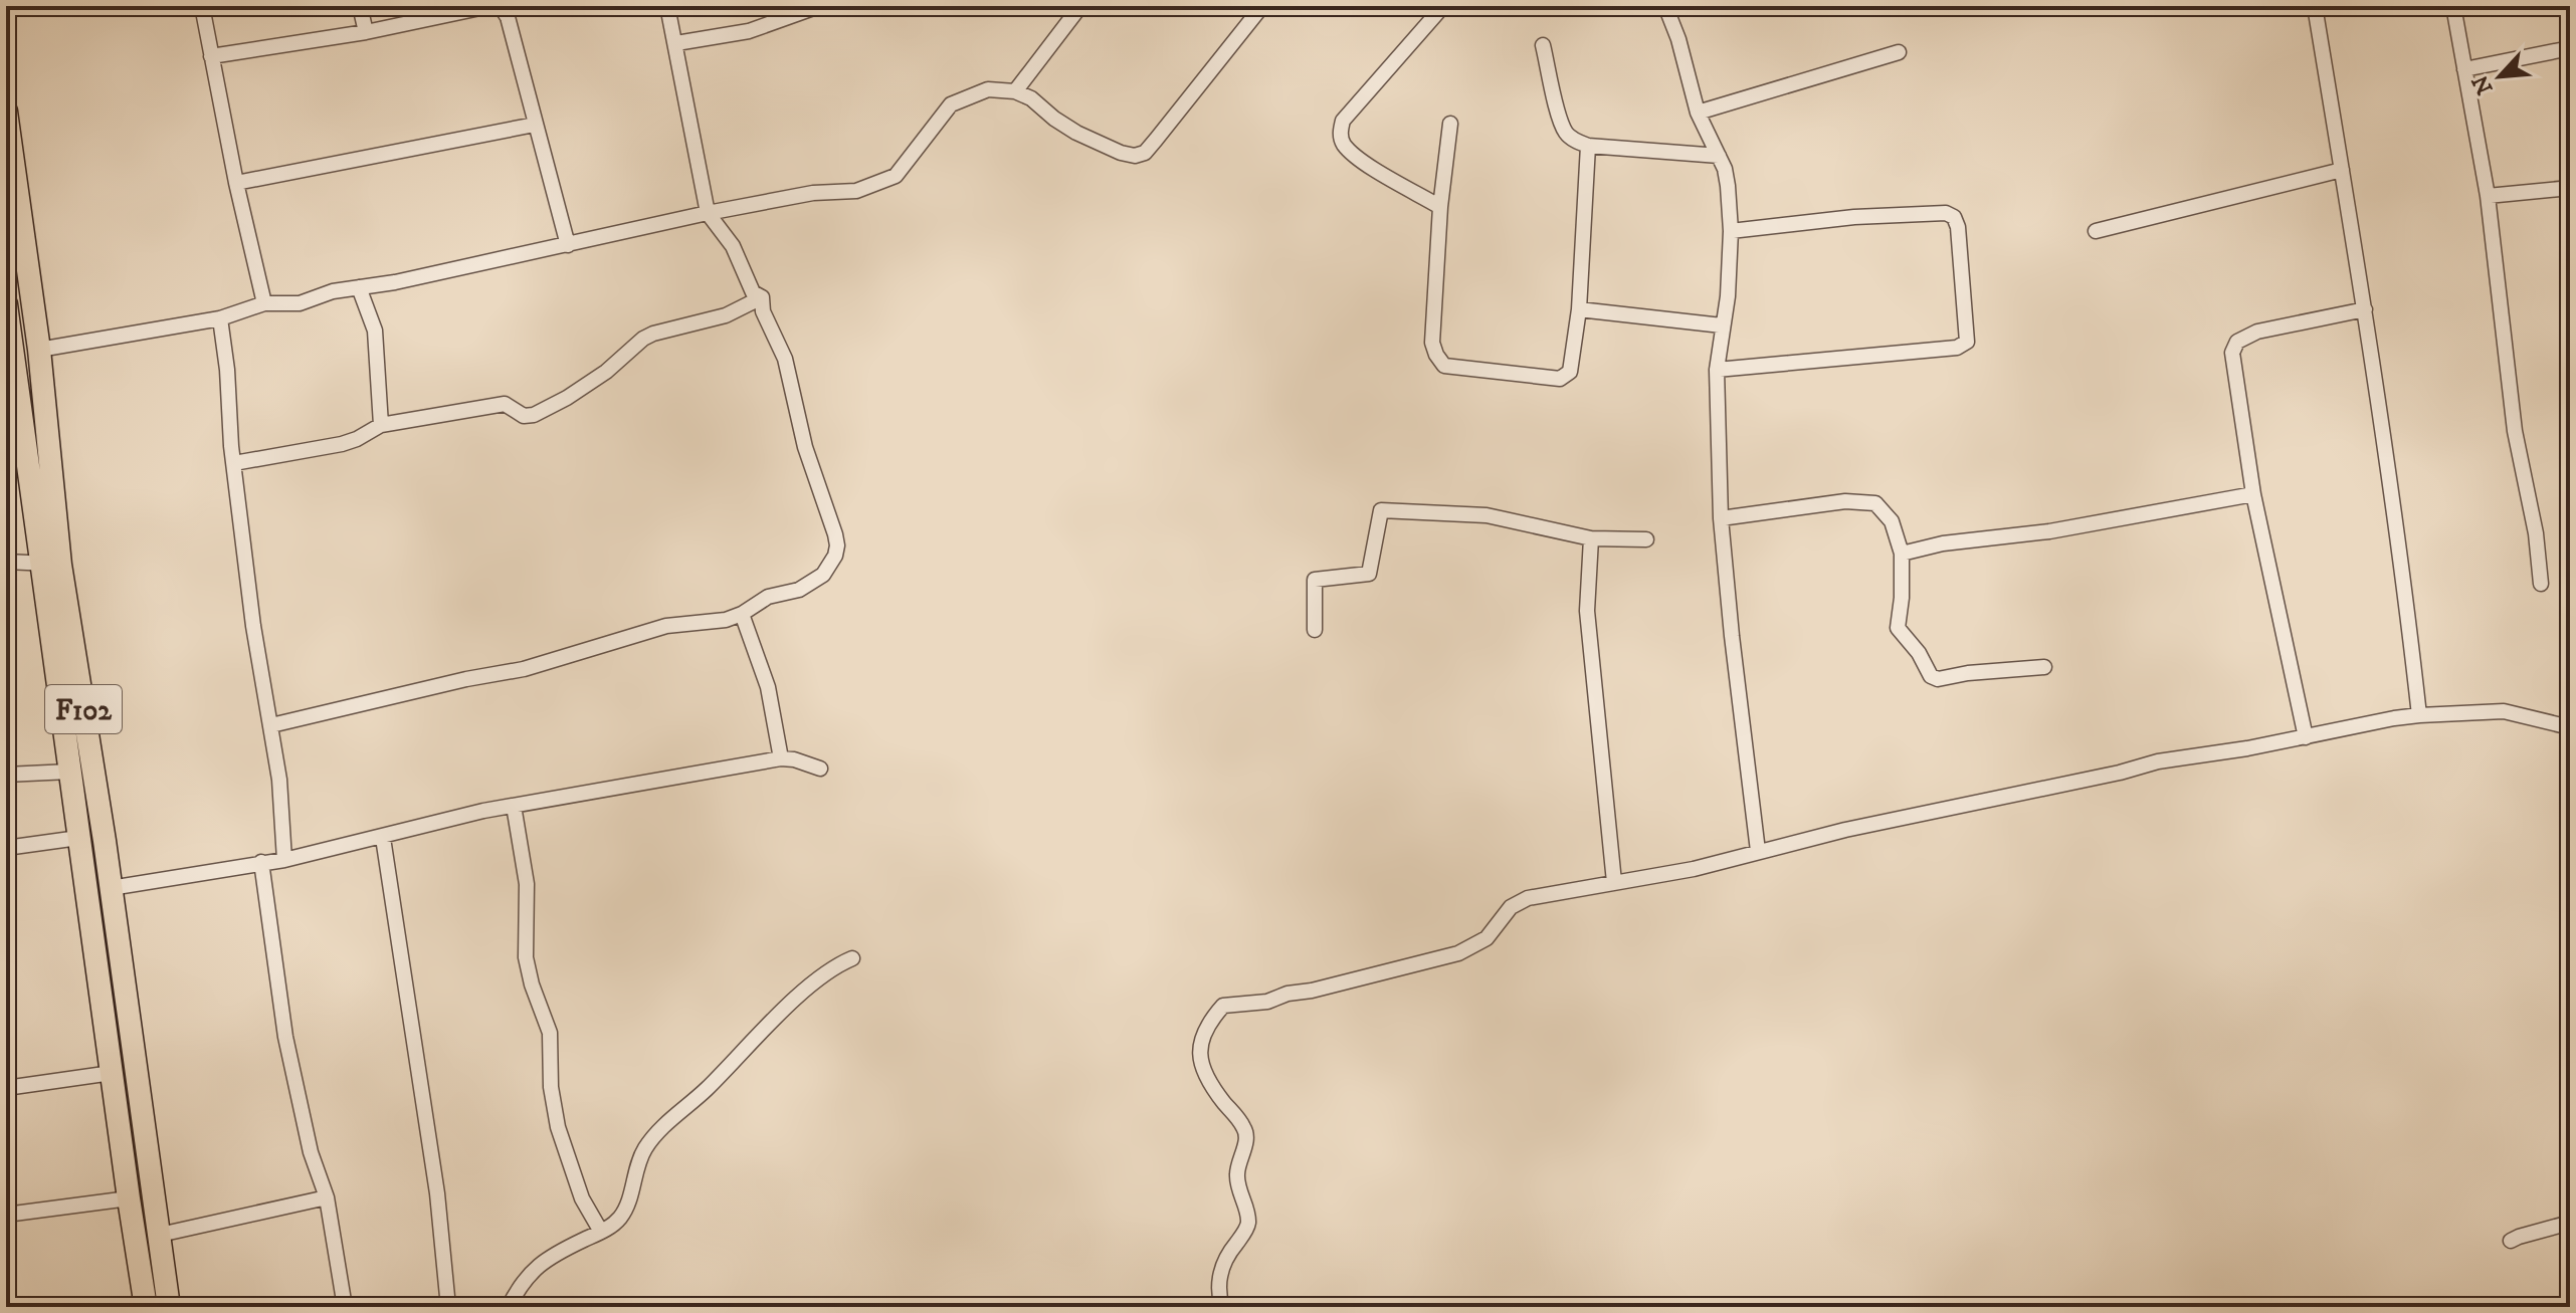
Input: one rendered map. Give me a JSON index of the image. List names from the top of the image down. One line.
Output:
{"streets":{"main road":["F102"]},"north":"bottom left"}
